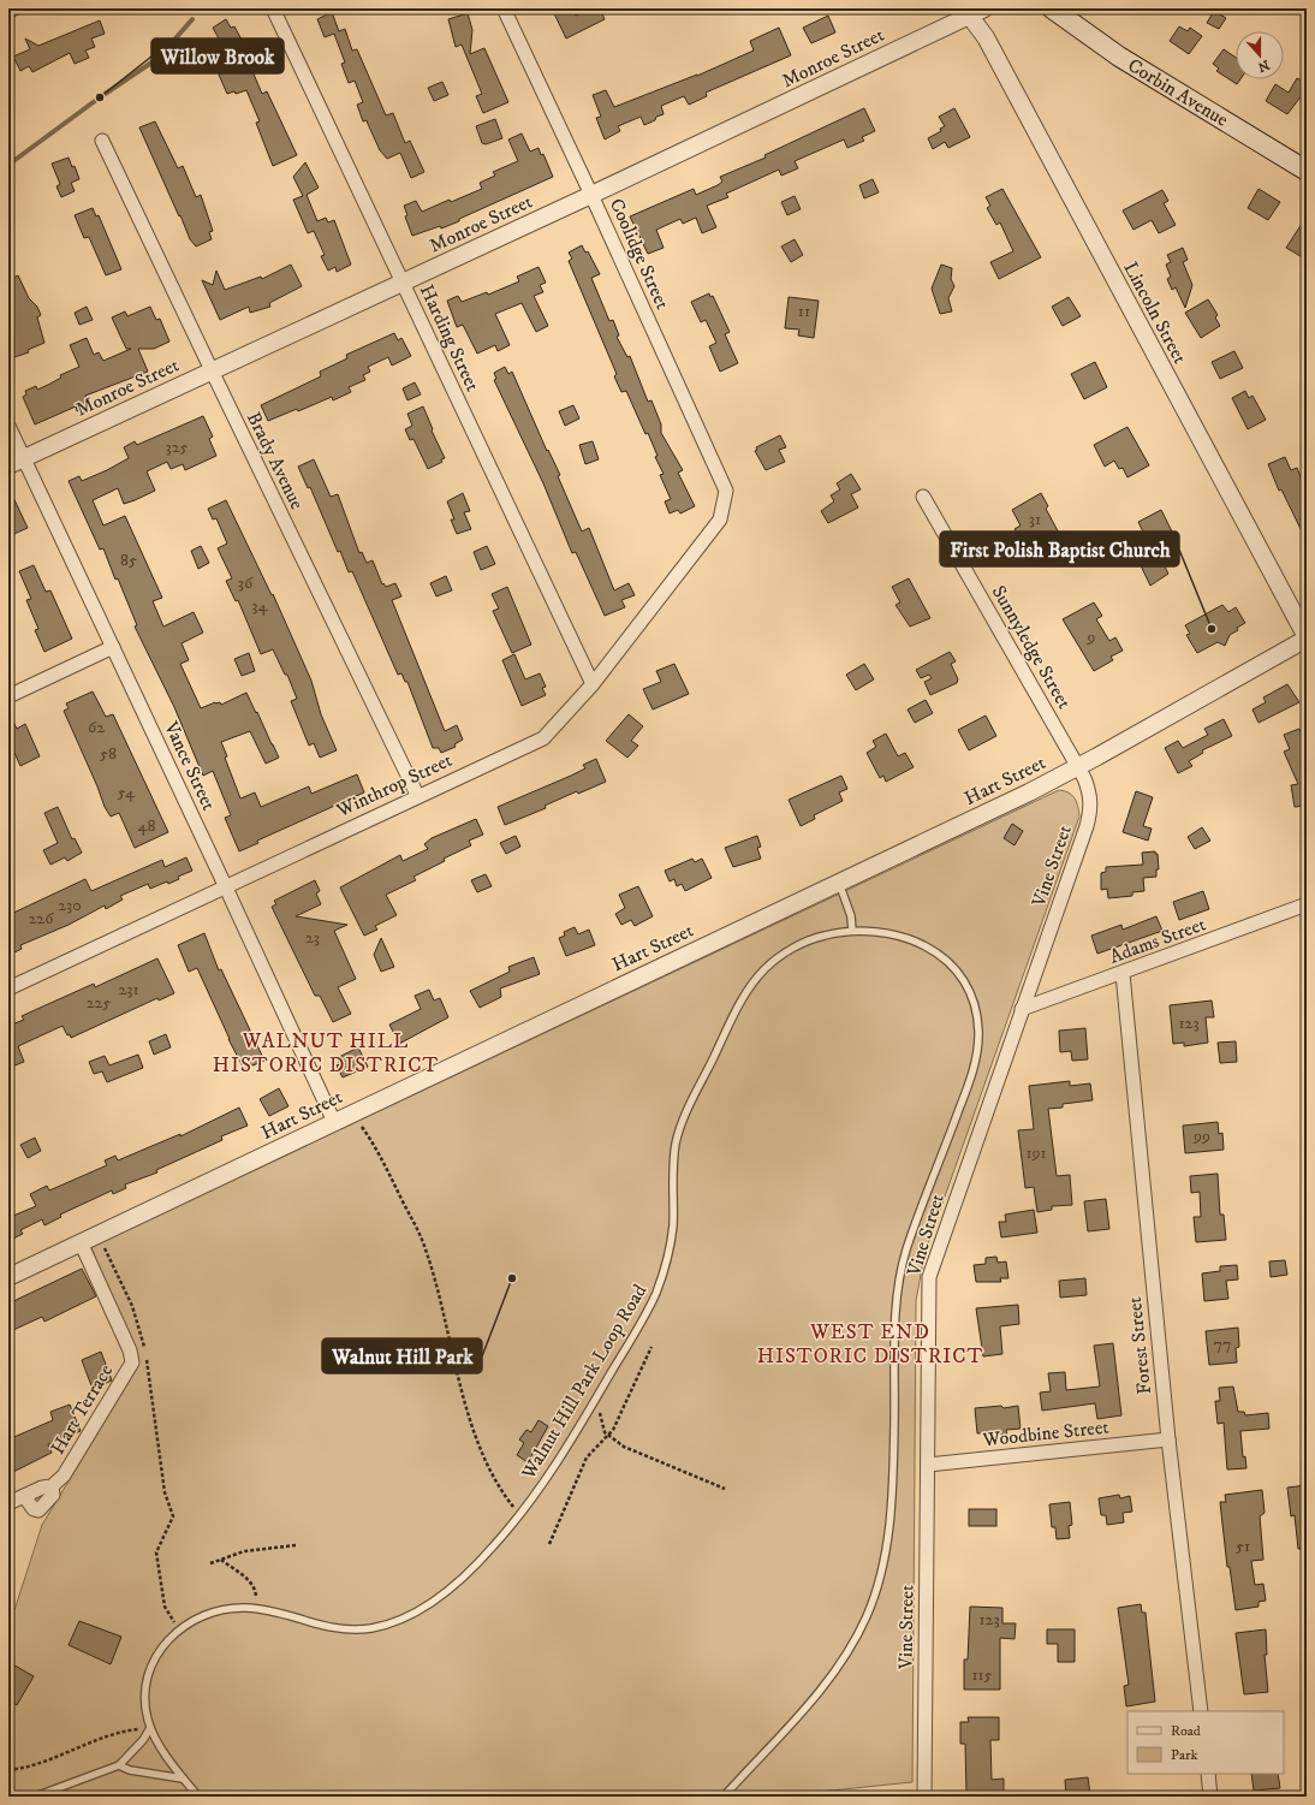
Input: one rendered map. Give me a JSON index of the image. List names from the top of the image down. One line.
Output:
{"streets":{"main road":["Corbin Avenue"],"street":["Monroe Street","Coolidge Street","Lincoln Street","Harding Street","Brady Avenue","Sunnyledge Street","Vance Street","Hart Street","Winthrop Street","Vine Street","Adams Street","Forest Street","Hart Terrace","Woodbine Street"],"lane":["Walnut Hill Park Loop Road"]},"crossings":[["Monroe Street","Coolidge Street"],["Monroe Street","Lincoln Street"],["Monroe Street","Harding Street"],["Monroe Street","Brady Avenue"],["Monroe Street","Vance Street"],["Coolidge Street","Winthrop Street"],["Lincoln Street","Hart Street"],["Harding Street","Winthrop Street"],["Brady Avenue","Winthrop Street"],["Sunnyledge Street","Hart Street"],["Sunnyledge Street","Vine Street"],["Vance Street","Hart Street"],["Vance Street","Winthrop Street"],["Hart Street","Vine Street"],["Hart Street","Hart Terrace"],["Vine Street","Adams Street"],["Vine Street","Woodbine Street"],["Adams Street","Forest Street"],["Forest Street","Woodbine Street"]],"districts":["WALNUT HILL HISTORIC DISTRICT","WEST END HISTORIC DISTRICT"],"places":["Willow Brook","First Polish Baptist Church","Walnut Hill Park"],"house_numbers":["11","325","31","85","36","34","9","62","58","54","48","230","226","23","231","225","123","99","191","77","51","123","115"],"legend":["Road","Park"],"north":"bottom"}
